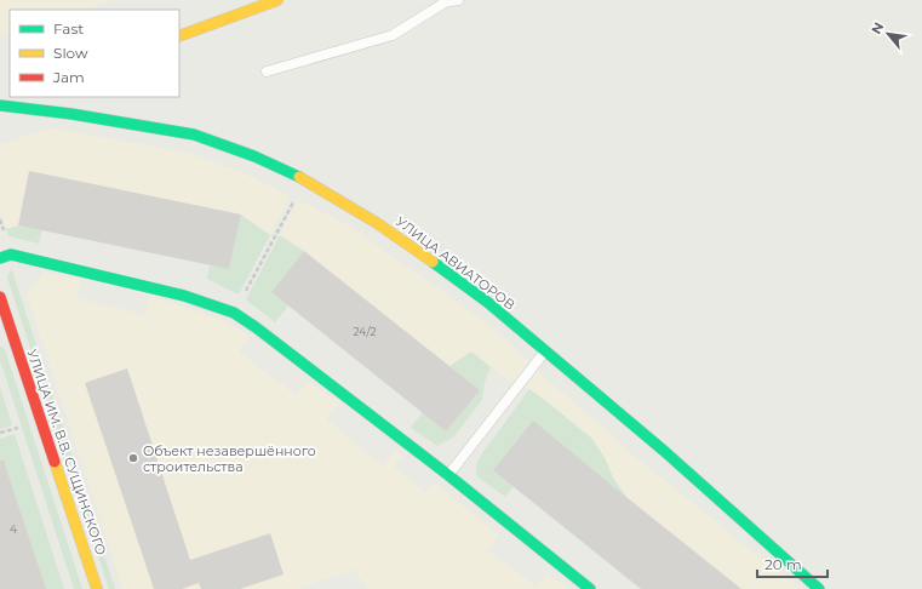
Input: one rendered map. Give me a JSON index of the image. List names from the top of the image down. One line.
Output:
{"streets":{"street":["УЛИЦА АВИАТОРОВ","УЛИЦА ИМ. В.В. СУЩИНСКОГО"]},"places":["Объект незавершённого строительства"],"house_numbers":["24/2","4"],"legend":["Fast","Slow","Jam"],"scale_bar":"20 m","north":"top left"}
